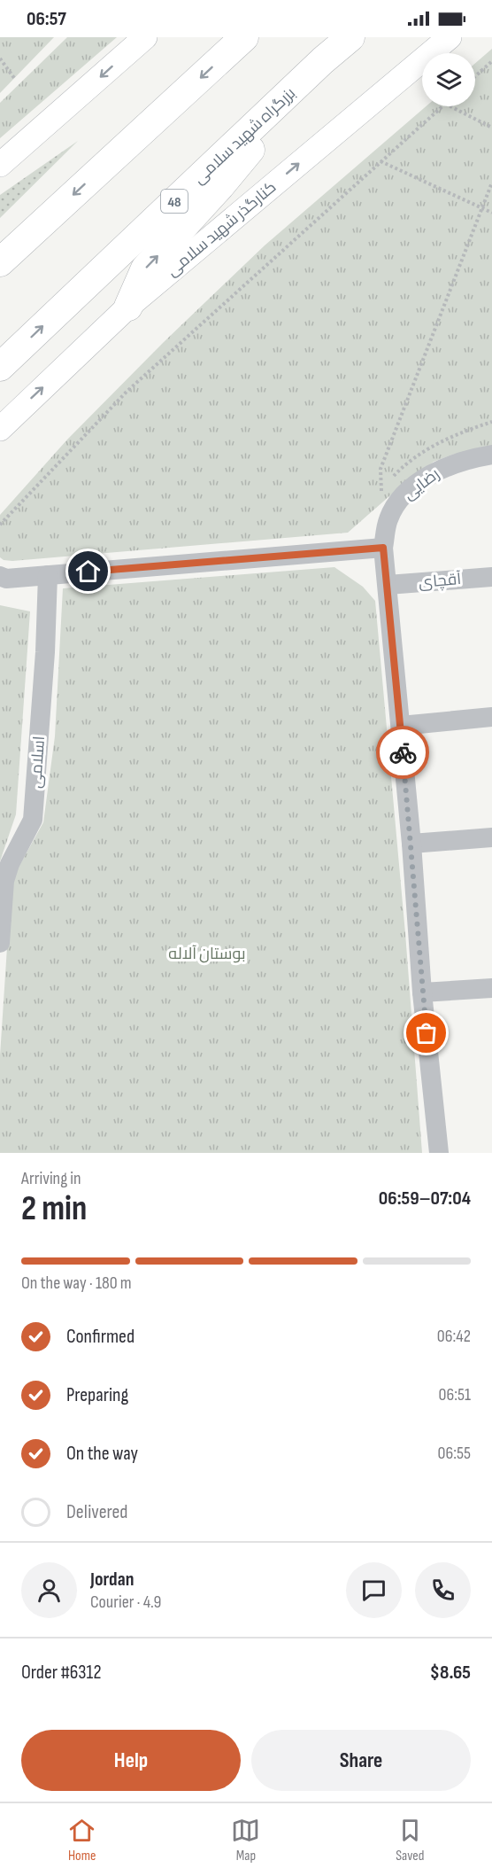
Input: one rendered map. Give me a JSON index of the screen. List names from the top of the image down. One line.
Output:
{"streets":{"highway":["بزرگراه شهید سلامی","48"],"main road":["کنارگذر شهید سلامی"],"street":["رضایی","آقچای","اسلامی"]},"crossings":[["رضایی","آقچای"]],"parks":["بوستان آلاله"],"page":{"status":"06:57","heading":["2 min","Arriving in","06:59–07:04"],"panel":["Jordan","Courier · 4.9","Order #6312","$8.65"],"bar":"On the way · 180 m","list":[["Confirmed","06:42"],["Preparing","06:51"],["On the way","06:55"],"Delivered"],"buttons":["Help","Share"],"tabs":["Home","Map","Saved"]}}
